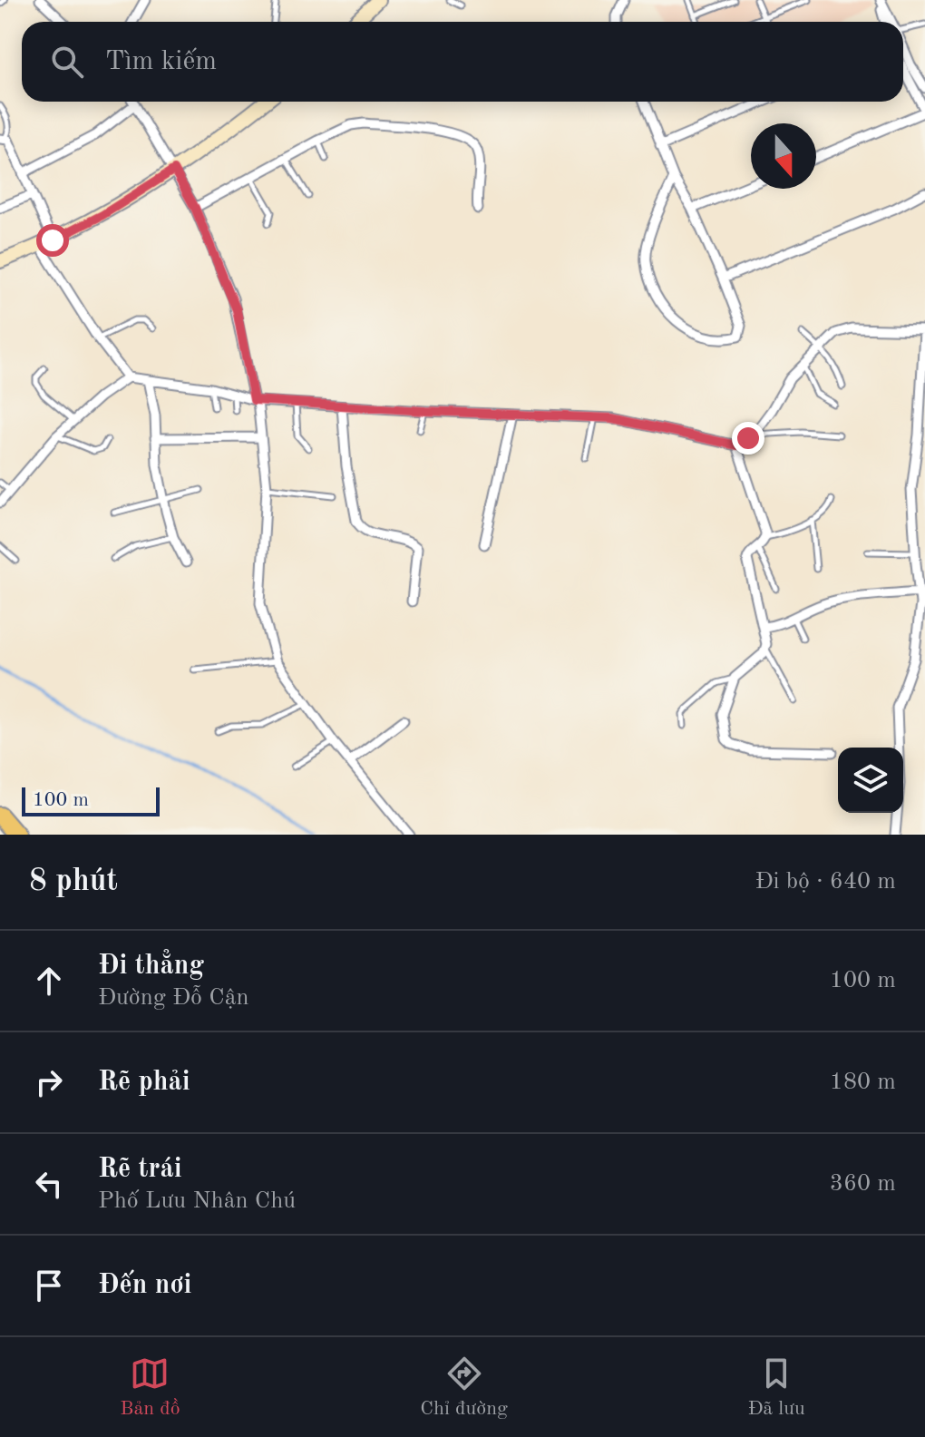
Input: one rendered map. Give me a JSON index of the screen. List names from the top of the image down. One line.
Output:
{"scale_bar":"100 m","north":"bottom","page":{"search":"Tìm kiếm","scale":"100 m","heading":["8 phút","Đi bộ · 640 m"],"list":[["Đi thẳng","Đường Đỗ Cận","100 m"],["Rẽ phải","180 m"],["Rẽ trái","Phố Lưu Nhân Chú","360 m"],"Đến nơi"],"nav":["Bản đồ","Chỉ đường","Đã lưu"]}}
